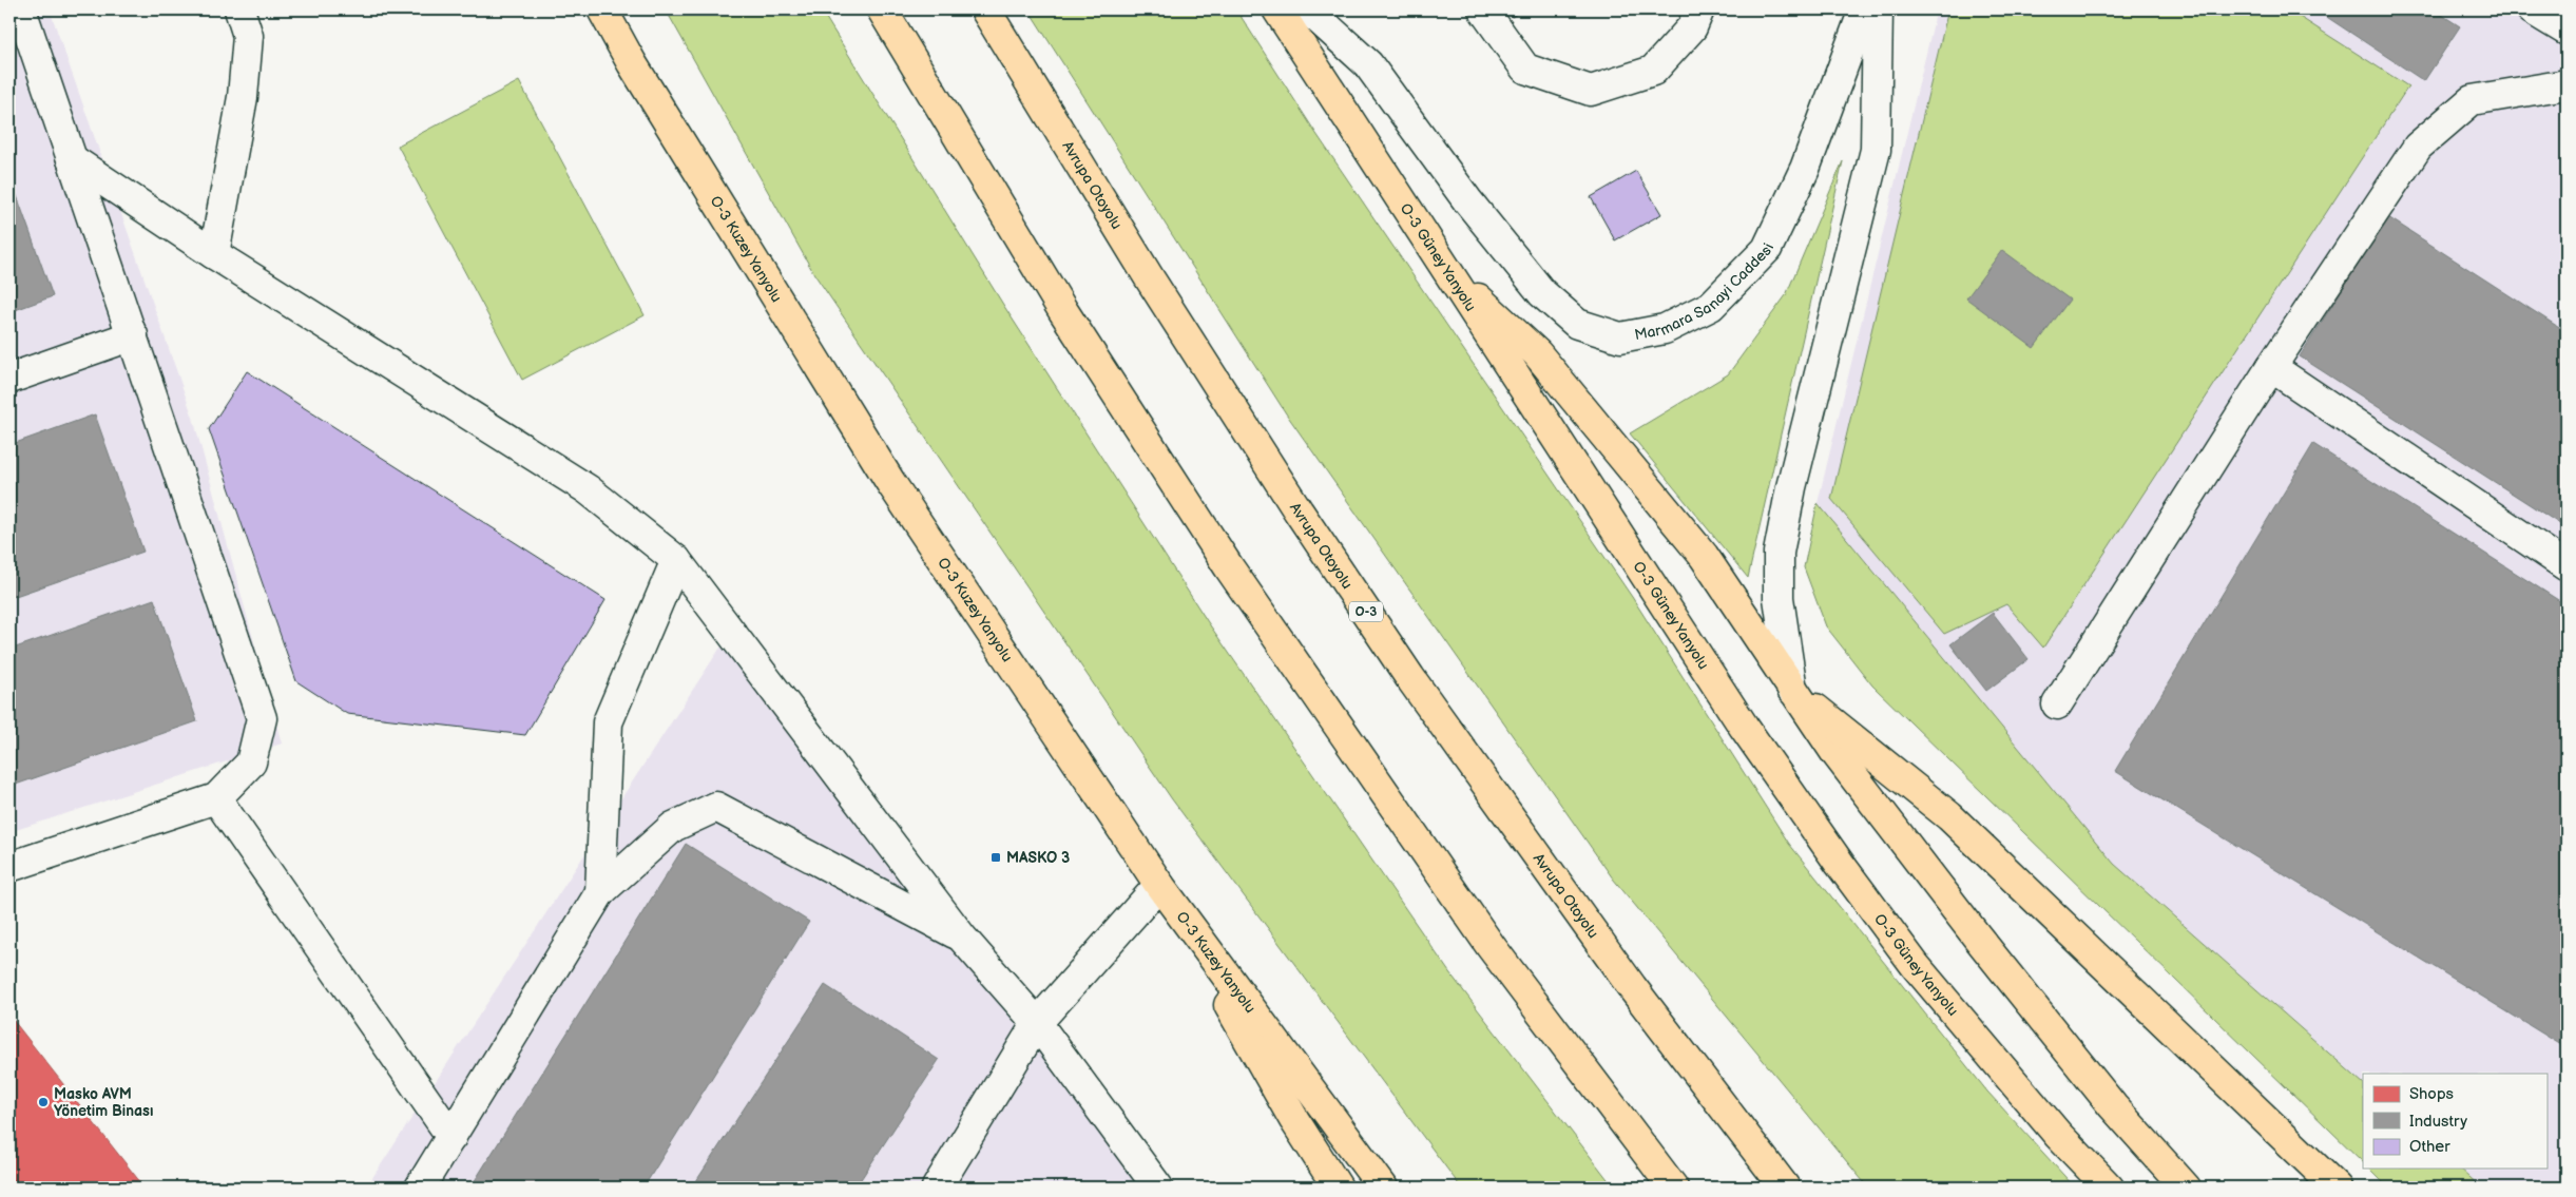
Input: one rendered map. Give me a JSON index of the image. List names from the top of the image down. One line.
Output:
{"streets":{"main road":["Avrupa Otoyolu","O-3 Kuzey Yanyolu","O-3 Güney Yanyolu","O-3"],"street":["Marmara Sanayi Caddesi"]},"places":{"transit":["MASKO 3"],"other":["Masko AVM Yönetim Binası"]},"legend":["Shops","Industry","Other"]}
